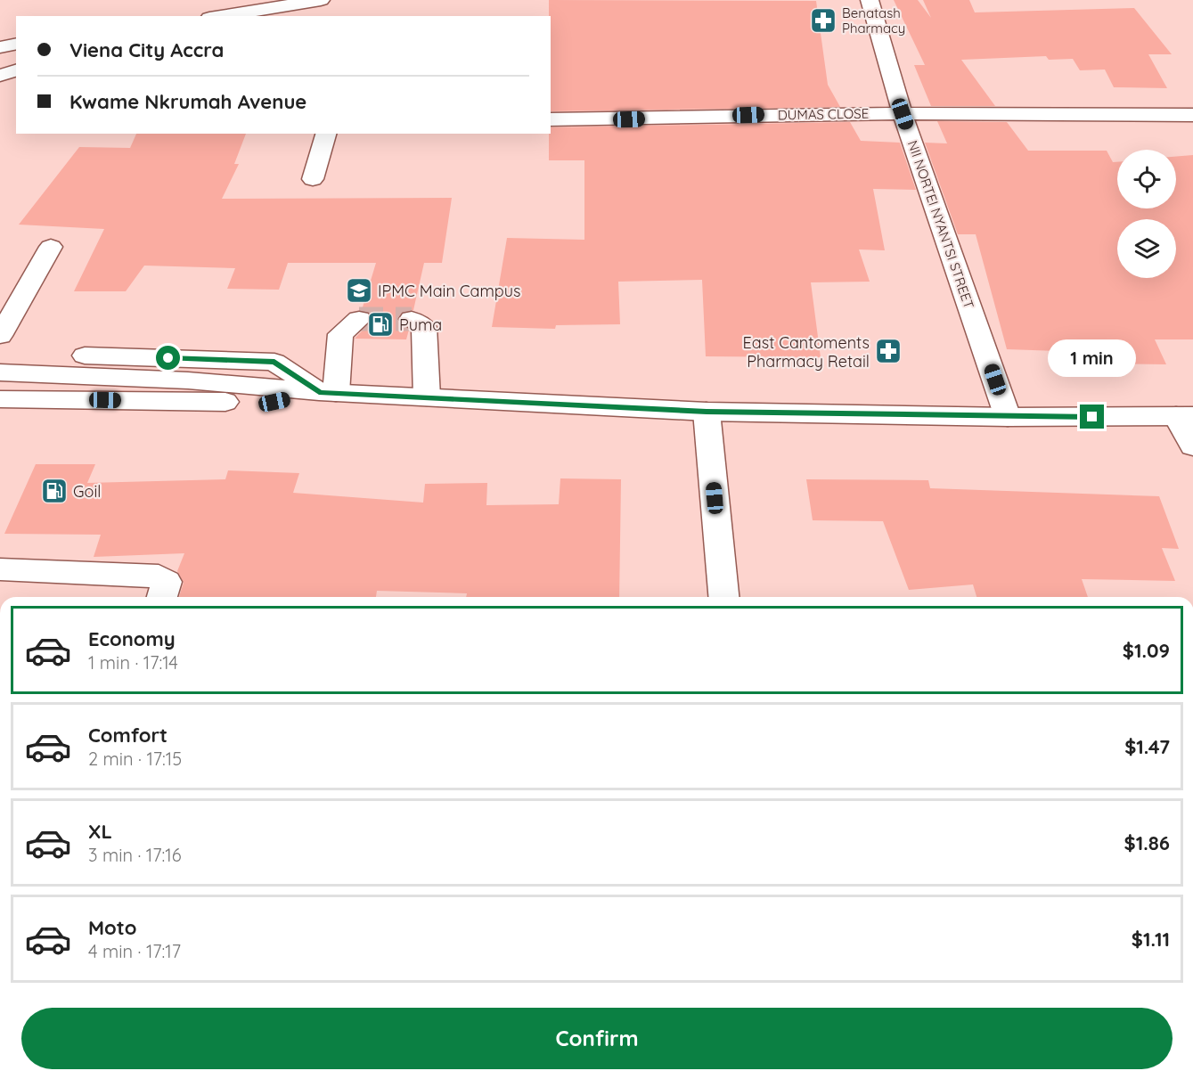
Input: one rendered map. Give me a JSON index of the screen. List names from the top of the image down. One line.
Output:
{"streets":{"street":["DUMAS CLOSE","NII NORTEI NYANTSI STREET"]},"crossings":[["DUMAS CLOSE","NII NORTEI NYANTSI STREET"]],"places":{"pharmacy":["Benatash Pharmacy","East Cantoments Pharmacy Retail"],"school or university":["IPMC Main Campus"],"fuel station":["Puma","Goil"]},"page":{"banner":["Viena City Accra","Kwame Nkrumah Avenue"],"bubble":"1 min","list":[{"name":"Economy","note":"1 min · 17:14","value":"$1.09"},{"name":"Comfort","note":"2 min · 17:15","value":"$1.47"},{"name":"XL","note":"3 min · 17:16","value":"$1.86"},{"name":"Moto","note":"4 min · 17:17","value":"$1.11"}],"buttons":"Confirm"}}
